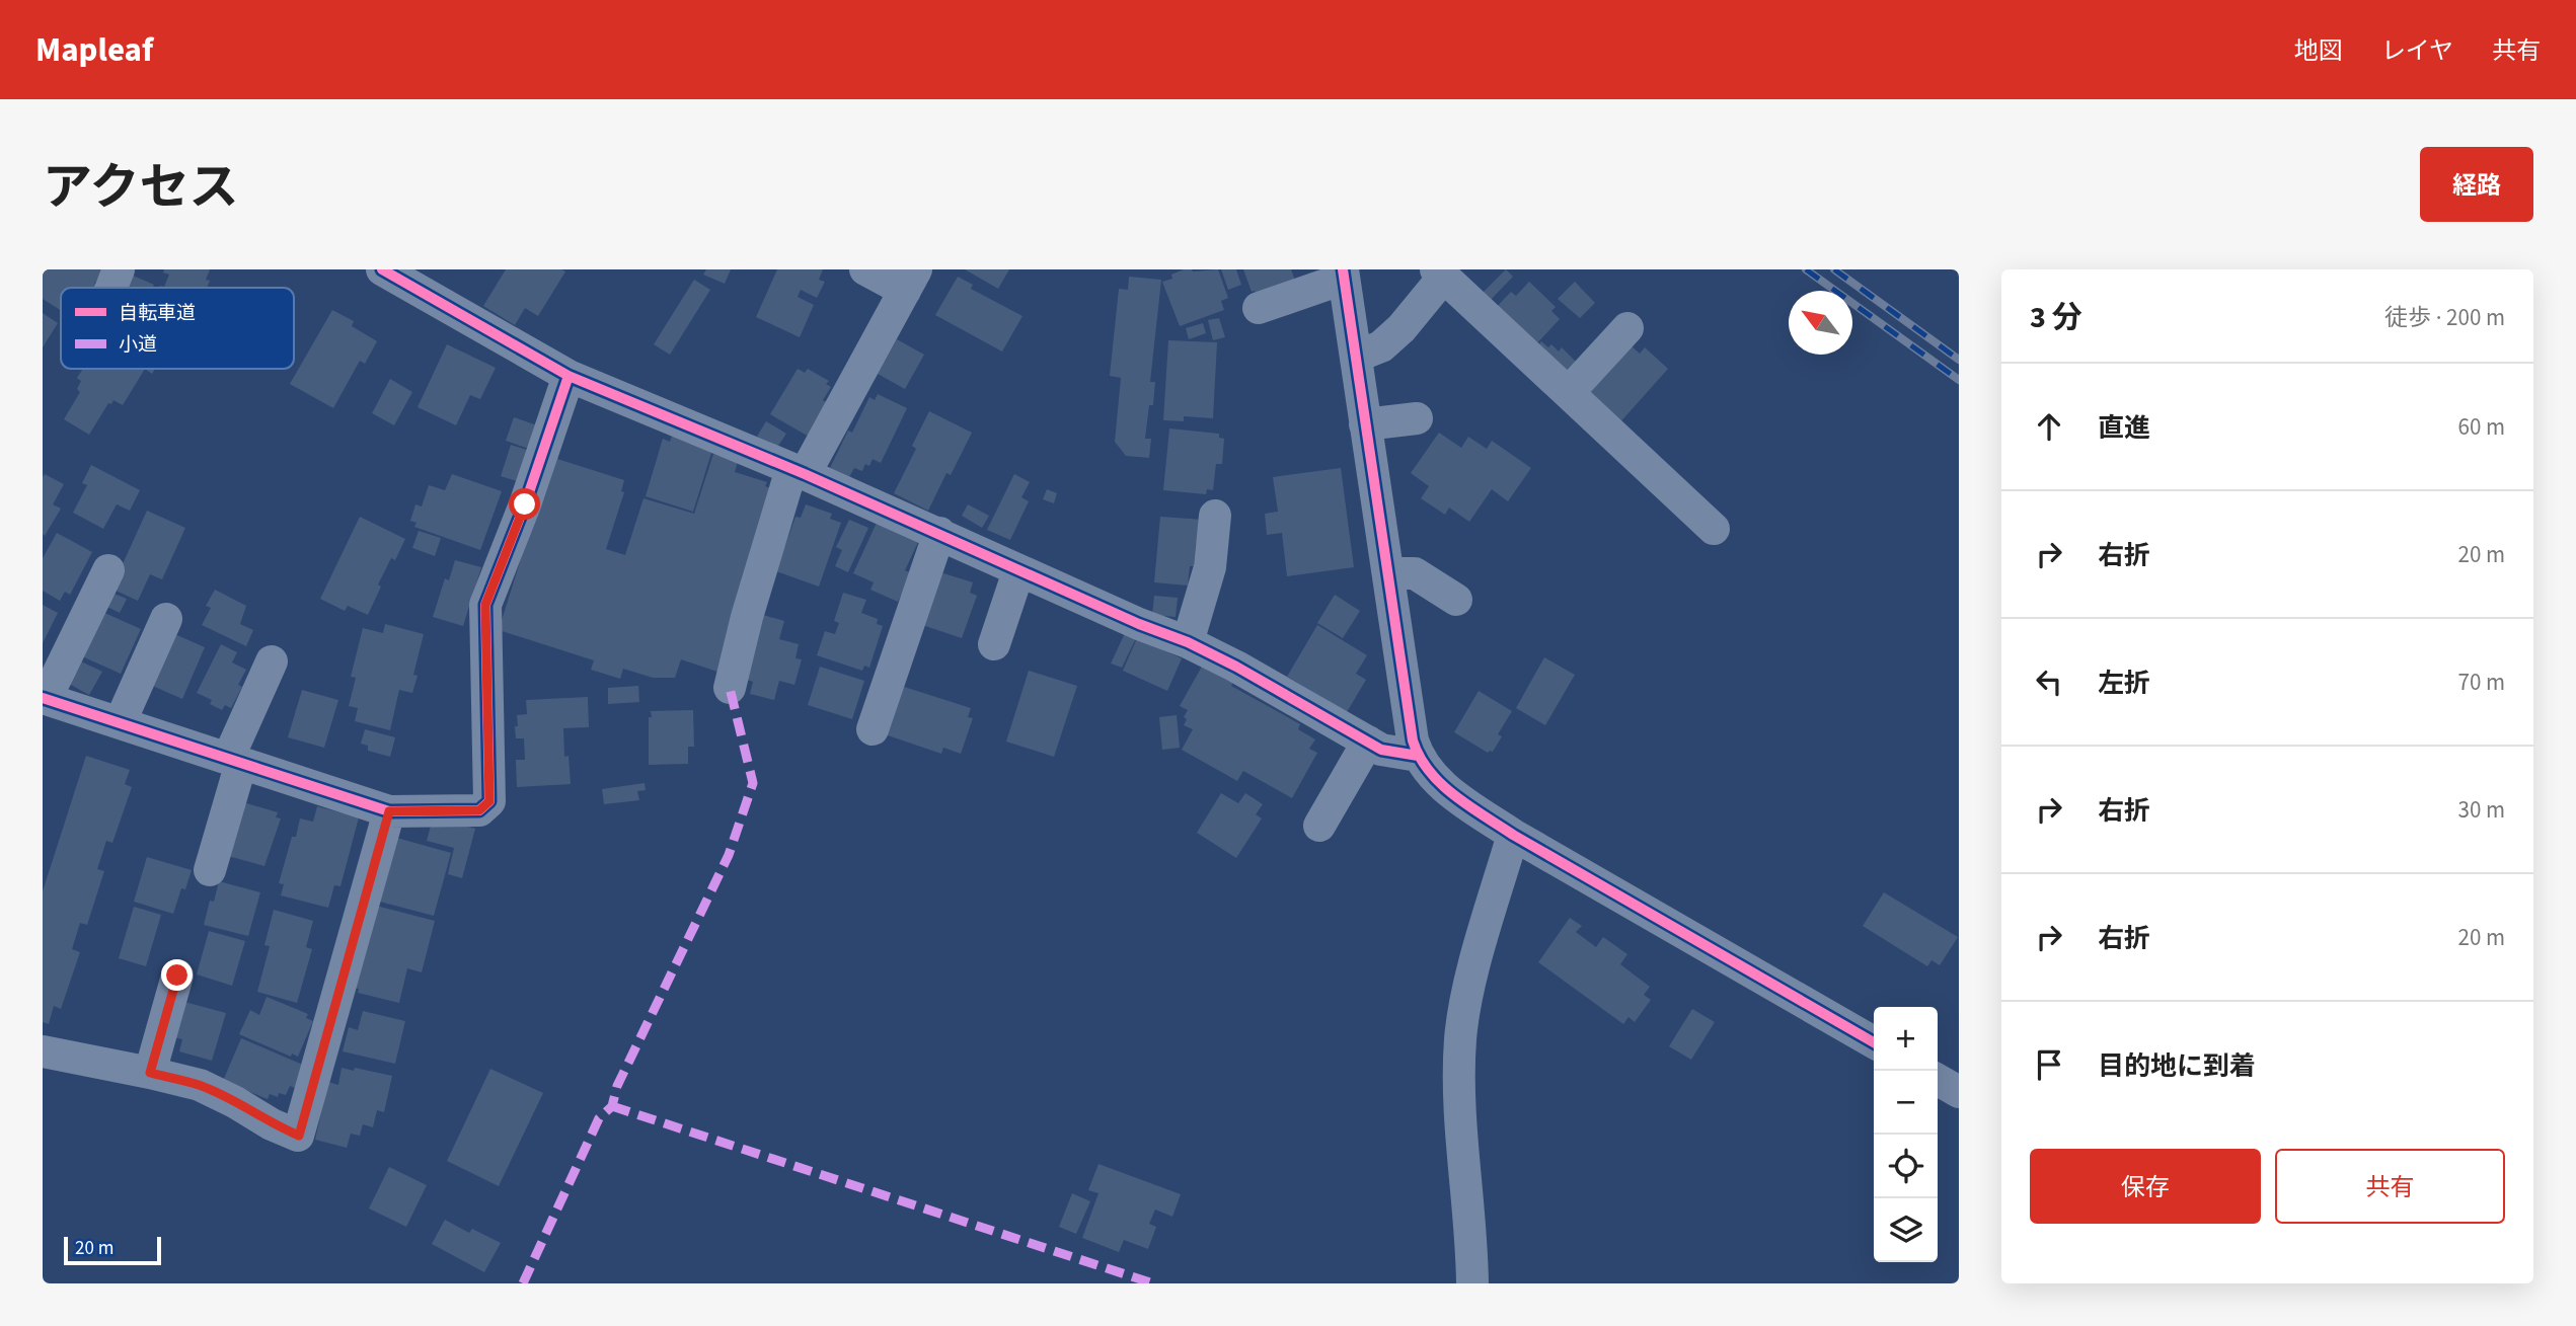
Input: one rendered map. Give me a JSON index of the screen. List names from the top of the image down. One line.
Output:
{"legend":["自転車道","小道"],"scale_bar":"20 m","north":"top left","page":{"header":"Mapleaf","nav":["地図","レイヤ","共有"],"title":"アクセス","buttons":["経路",["保存","共有"]],"heading":["3 分","徒歩 · 200 m"],"list":[["直進","60 m"],["右折","20 m"],["左折","70 m"],["右折","30 m"],["右折","20 m"],"目的地に到着"],"map_buttons":["+","−"],"scale":"20 m"}}
